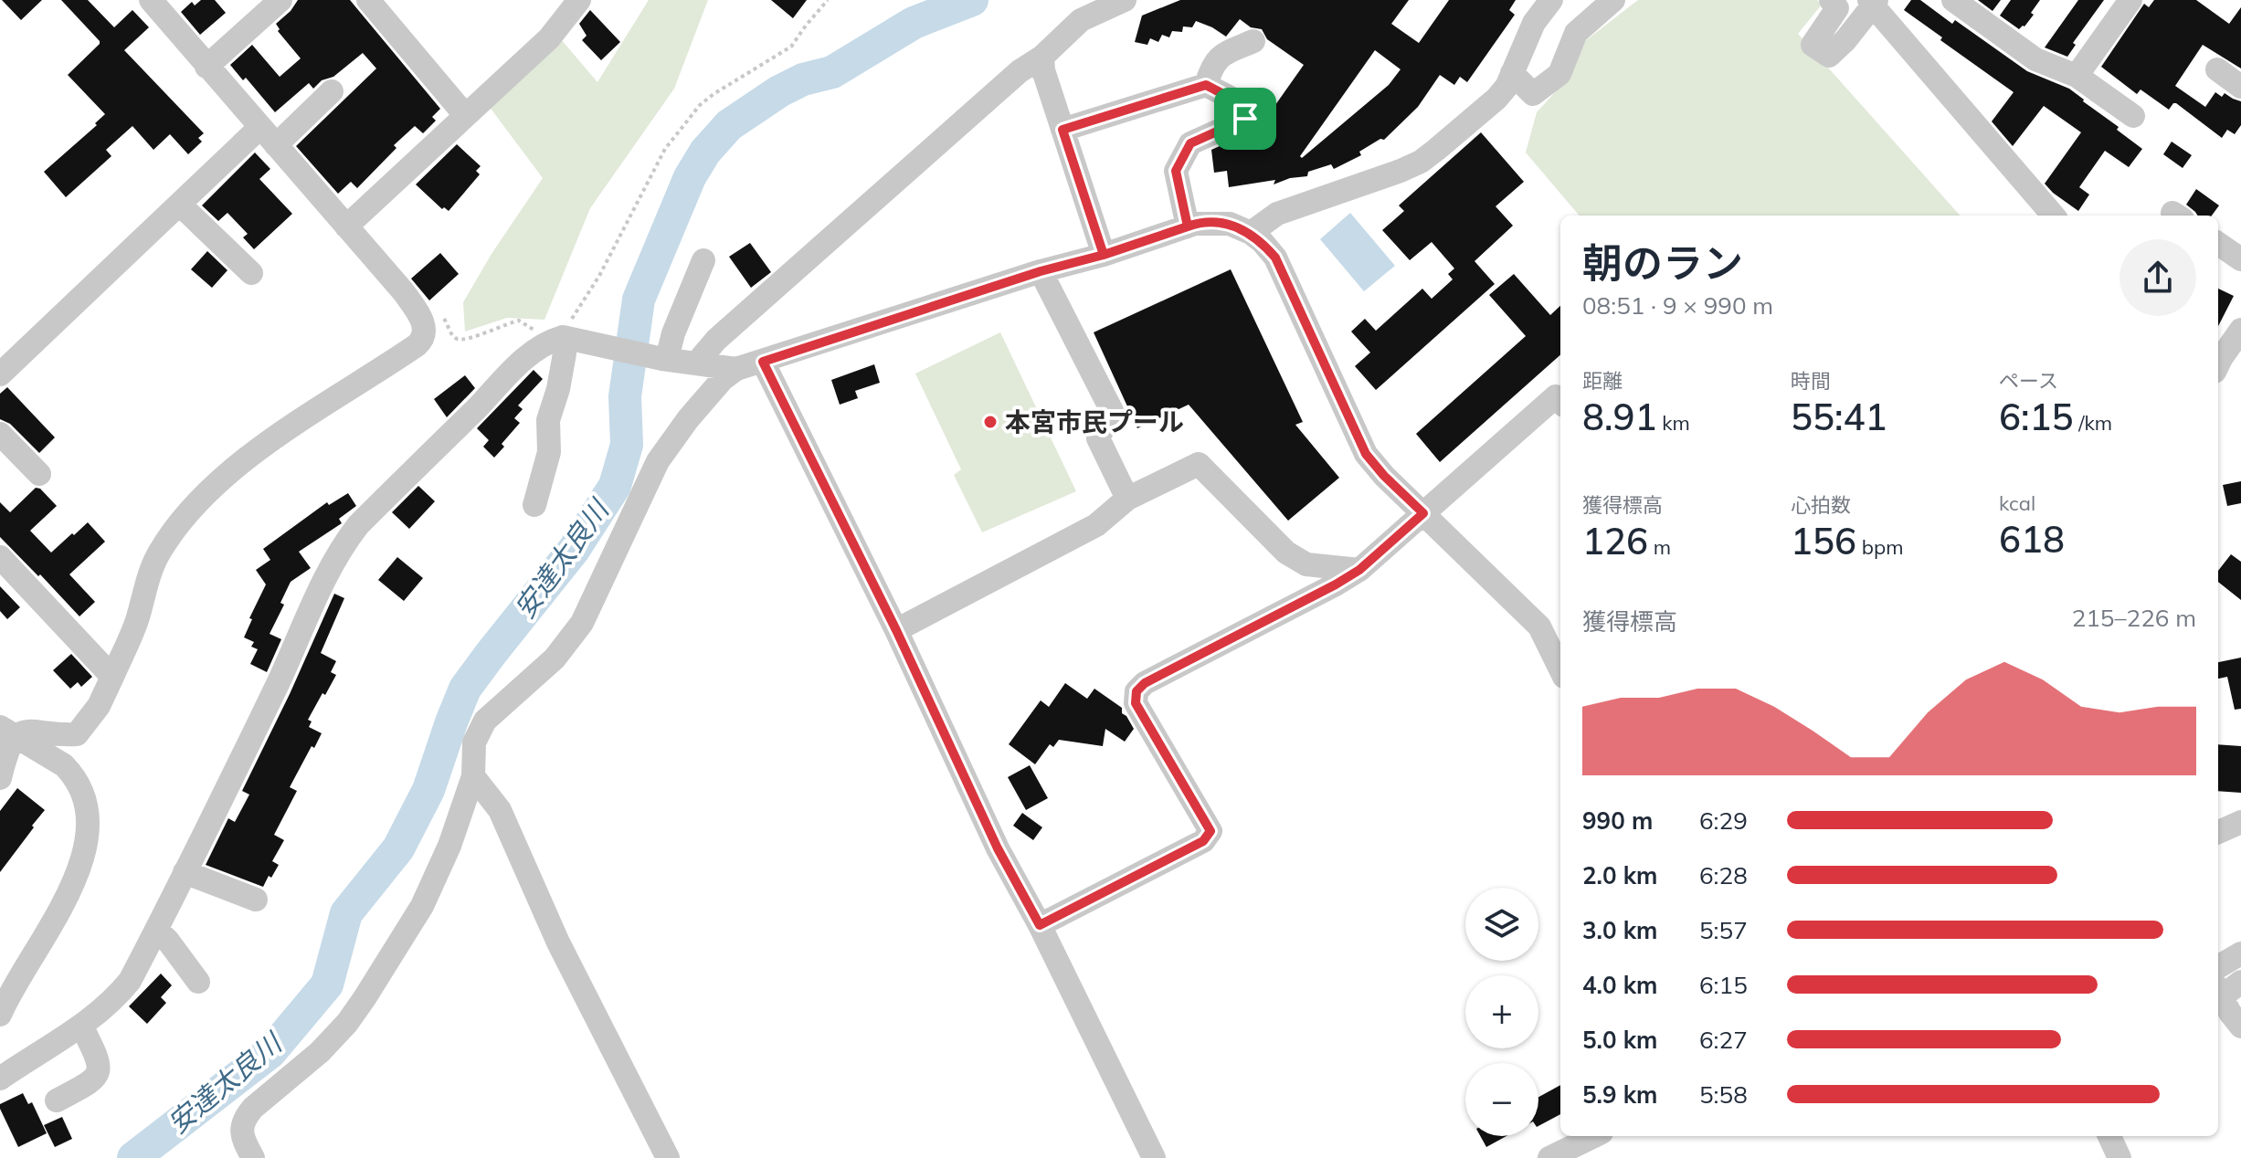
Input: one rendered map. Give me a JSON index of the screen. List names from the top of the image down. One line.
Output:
{"water":["安達太良川"],"places":["本宮市民プール"],"page":{"heading":["朝のラン","08:51 · 9 × 990 m"],"stats":[["距離","8.91 km"],["時間","55:41"],["ペース","6:15 /km"],["獲得標高","126 m"],["心拍数","156 bpm"],["kcal","618"]],"chart":["獲得標高","215–226 m"],"list":[{"name":"990 m","note":"6:29"},{"name":"2.0 km","note":"6:28"},{"name":"3.0 km","note":"5:57"},{"name":"4.0 km","note":"6:15"},{"name":"5.0 km","note":"6:27"},{"name":"5.9 km","note":"5:58"}],"map_buttons":["+","−"]}}
